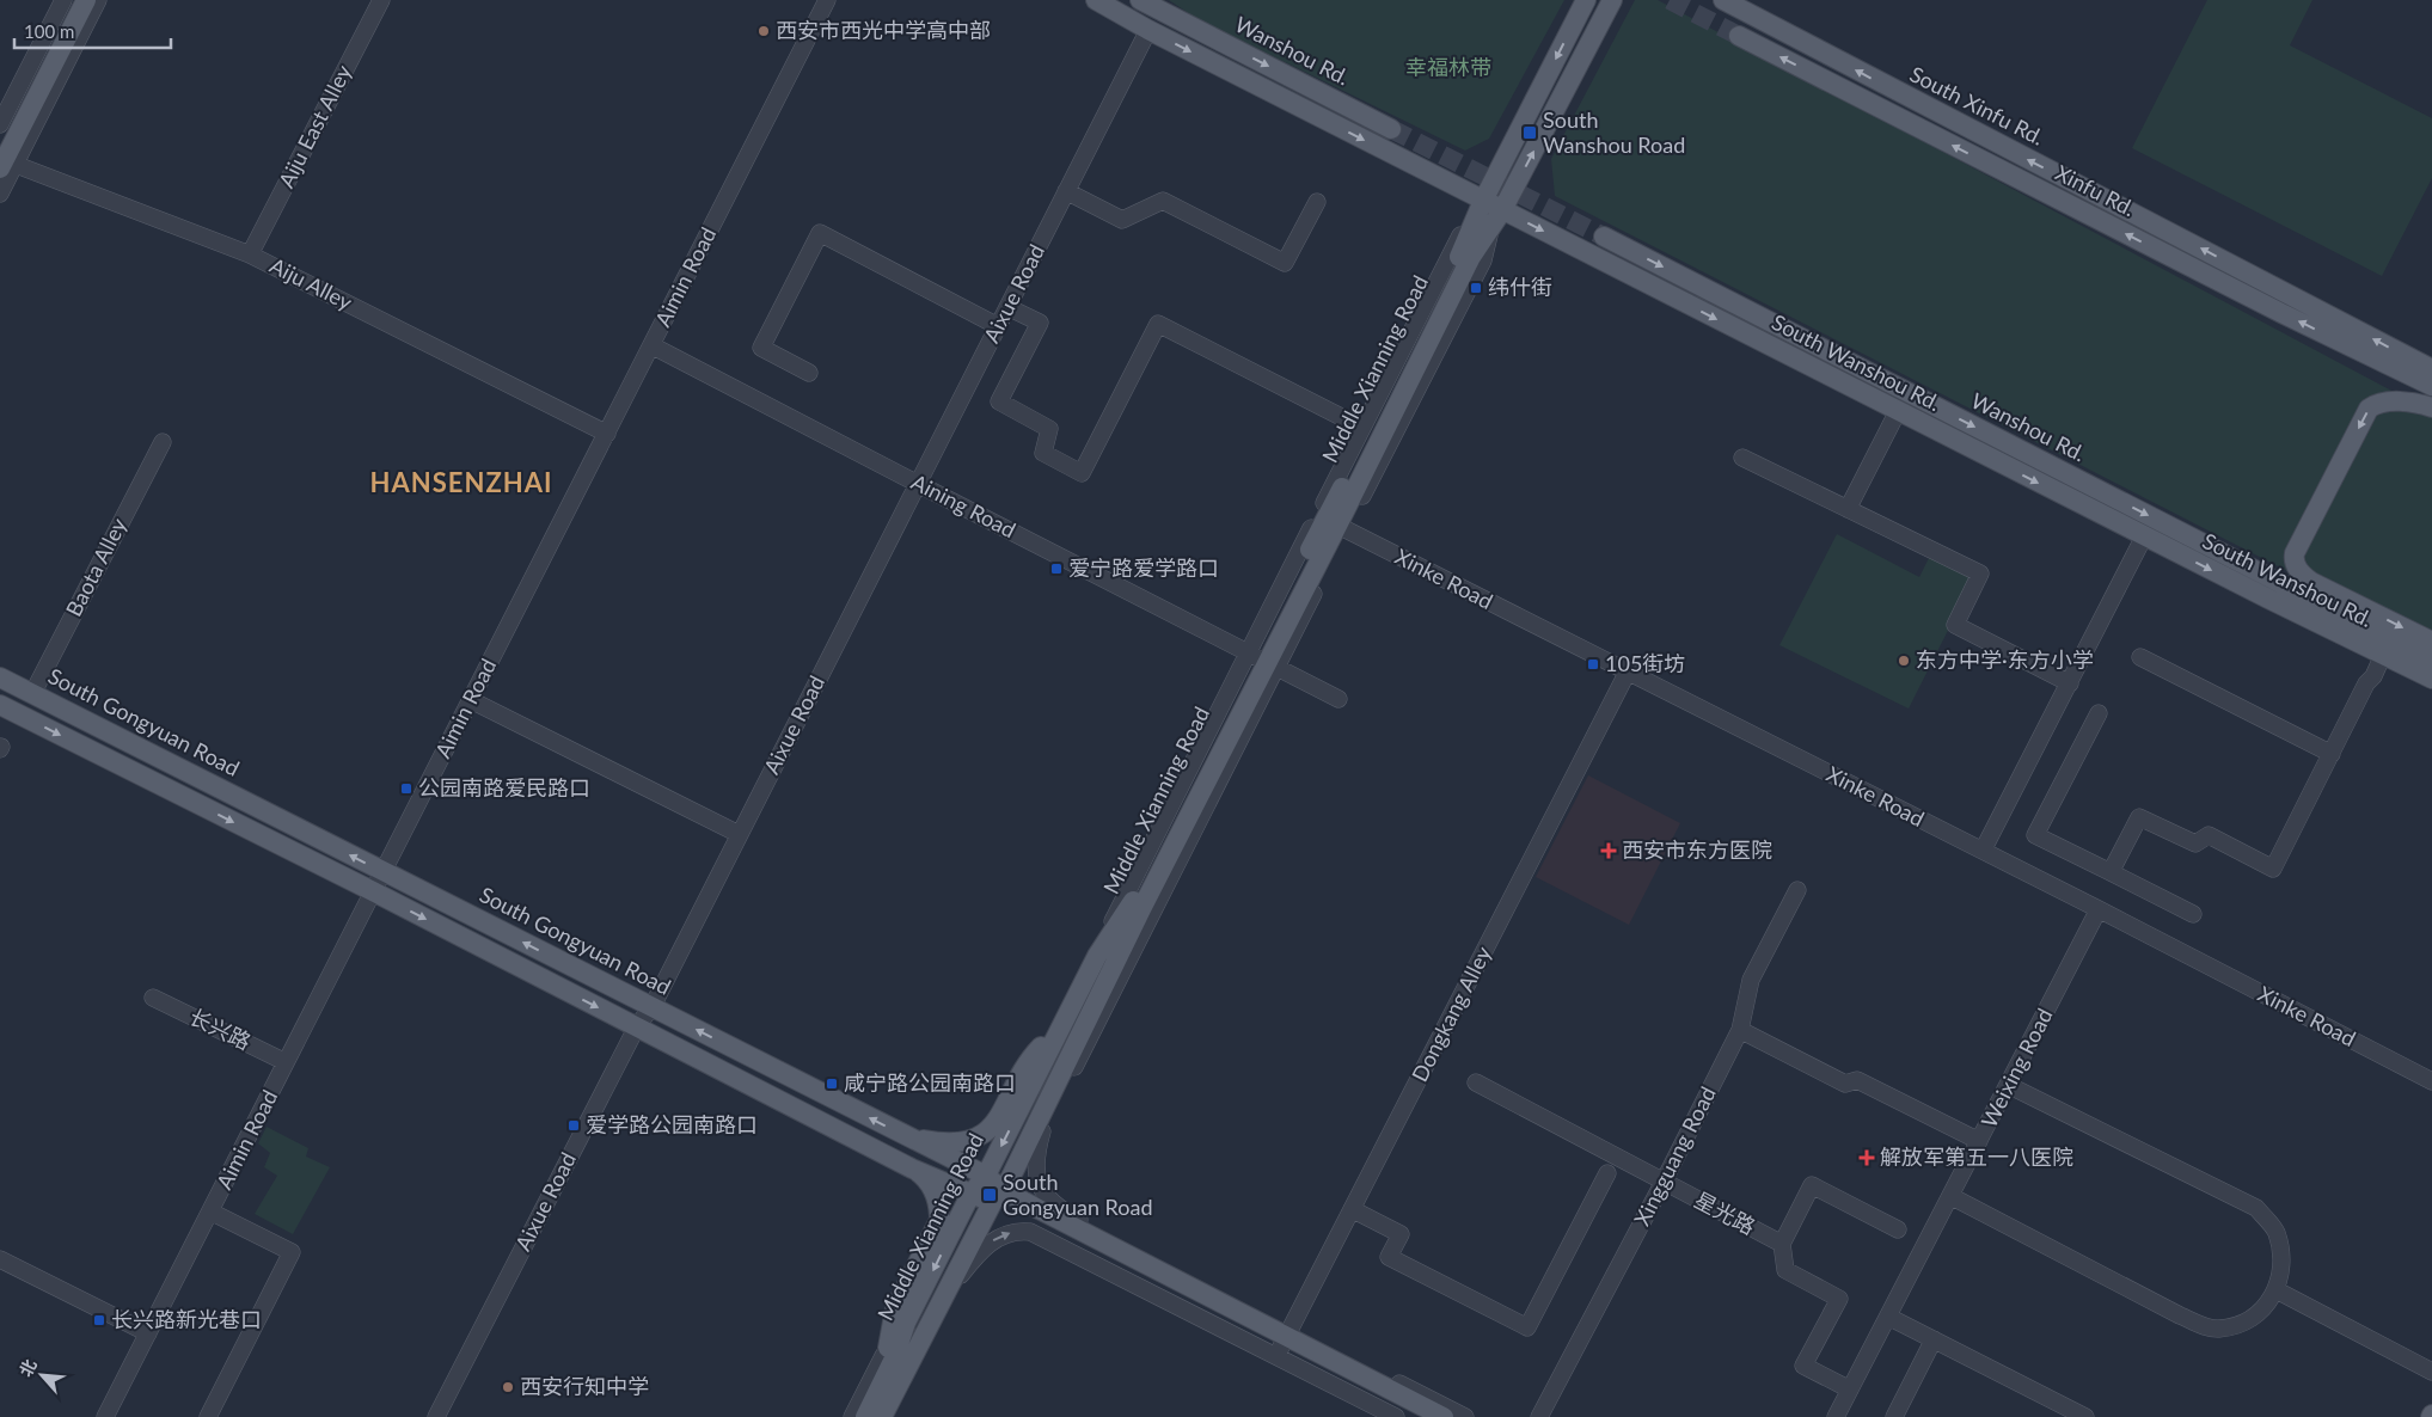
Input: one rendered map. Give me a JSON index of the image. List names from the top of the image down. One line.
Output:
{"streets":{"main road":["Wanshou Rd.","South Xinfu Rd.","Xinfu Rd.","South Wanshou Rd.","Middle Xianning Road","South Gongyuan Road"],"street":["Aiju East Alley","Aimin Road","Aiju Alley","Aixue Road","Aining Road","Baota Alley","Xinke Road","Dongkang Alley","长兴路","Weixing Road","Xingguang Road","星光路"]},"crossings":[["South Xinfu Rd.","Xinfu Rd."],["Aiju East Alley","Aiju Alley"],["Aimin Road","Aiju Alley"],["Aimin Road","Aining Road"],["Aimin Road","South Gongyuan Road"],["Aimin Road","长兴路"],["Aixue Road","South Wanshou Rd."],["Aixue Road","Aining Road"],["Aixue Road","South Gongyuan Road"],["South Wanshou Rd.","Middle Xianning Road"],["Middle Xianning Road","Aining Road"],["Middle Xianning Road","Xinke Road"],["Middle Xianning Road","South Gongyuan Road"],["Baota Alley","South Gongyuan Road"],["Xinke Road","Dongkang Alley"],["Xinke Road","Weixing Road"],["South Gongyuan Road","Dongkang Alley"],["Xingguang Road","星光路"]],"one_way":["Wanshou Rd.","South Xinfu Rd.","Xinfu Rd.","South Wanshou Rd."],"districts":["HANSENZHAI"],"parks":["幸福林带"],"places":{"other":["西安市西光中学高中部","东方中学·东方小学","西安行知中学"],"transit":["South Wanshou Road","纬什街","爱宁路爱学路口","105街坊","公园南路爱民路口","咸宁路公园南路口","爱学路公园南路口","South Gongyuan Road","长兴路新光巷口"],"health":["西安市东方医院","解放军第五一八医院"]},"scale_bar":"100 m","north":"top left"}
